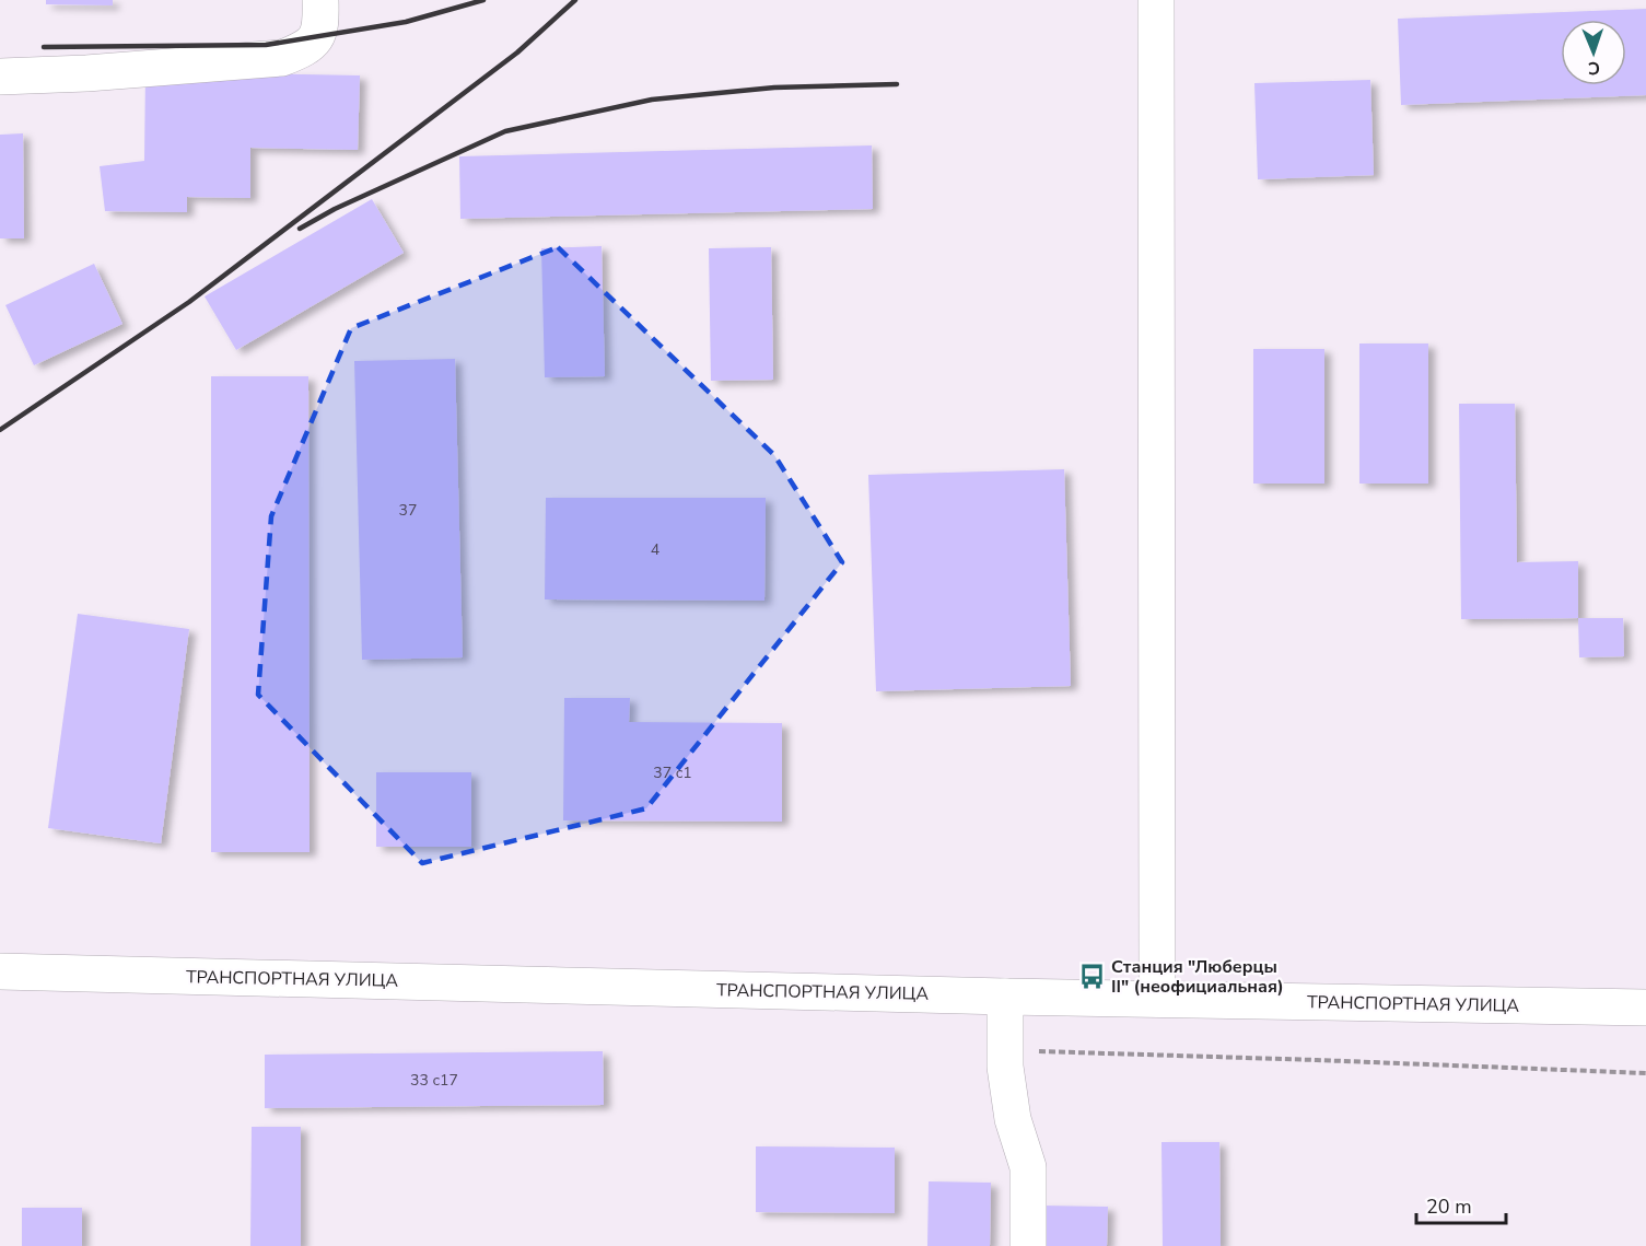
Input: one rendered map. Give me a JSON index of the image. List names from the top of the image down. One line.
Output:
{"streets":{"street":["ТРАНСПОРТНАЯ УЛИЦА"]},"places":{"bus stop":["Станция \"Люберцы II\" (неофициальная)"]},"house_numbers":["37","4","37 с1","33 с17"],"scale_bar":"20 m","north":"bottom"}
